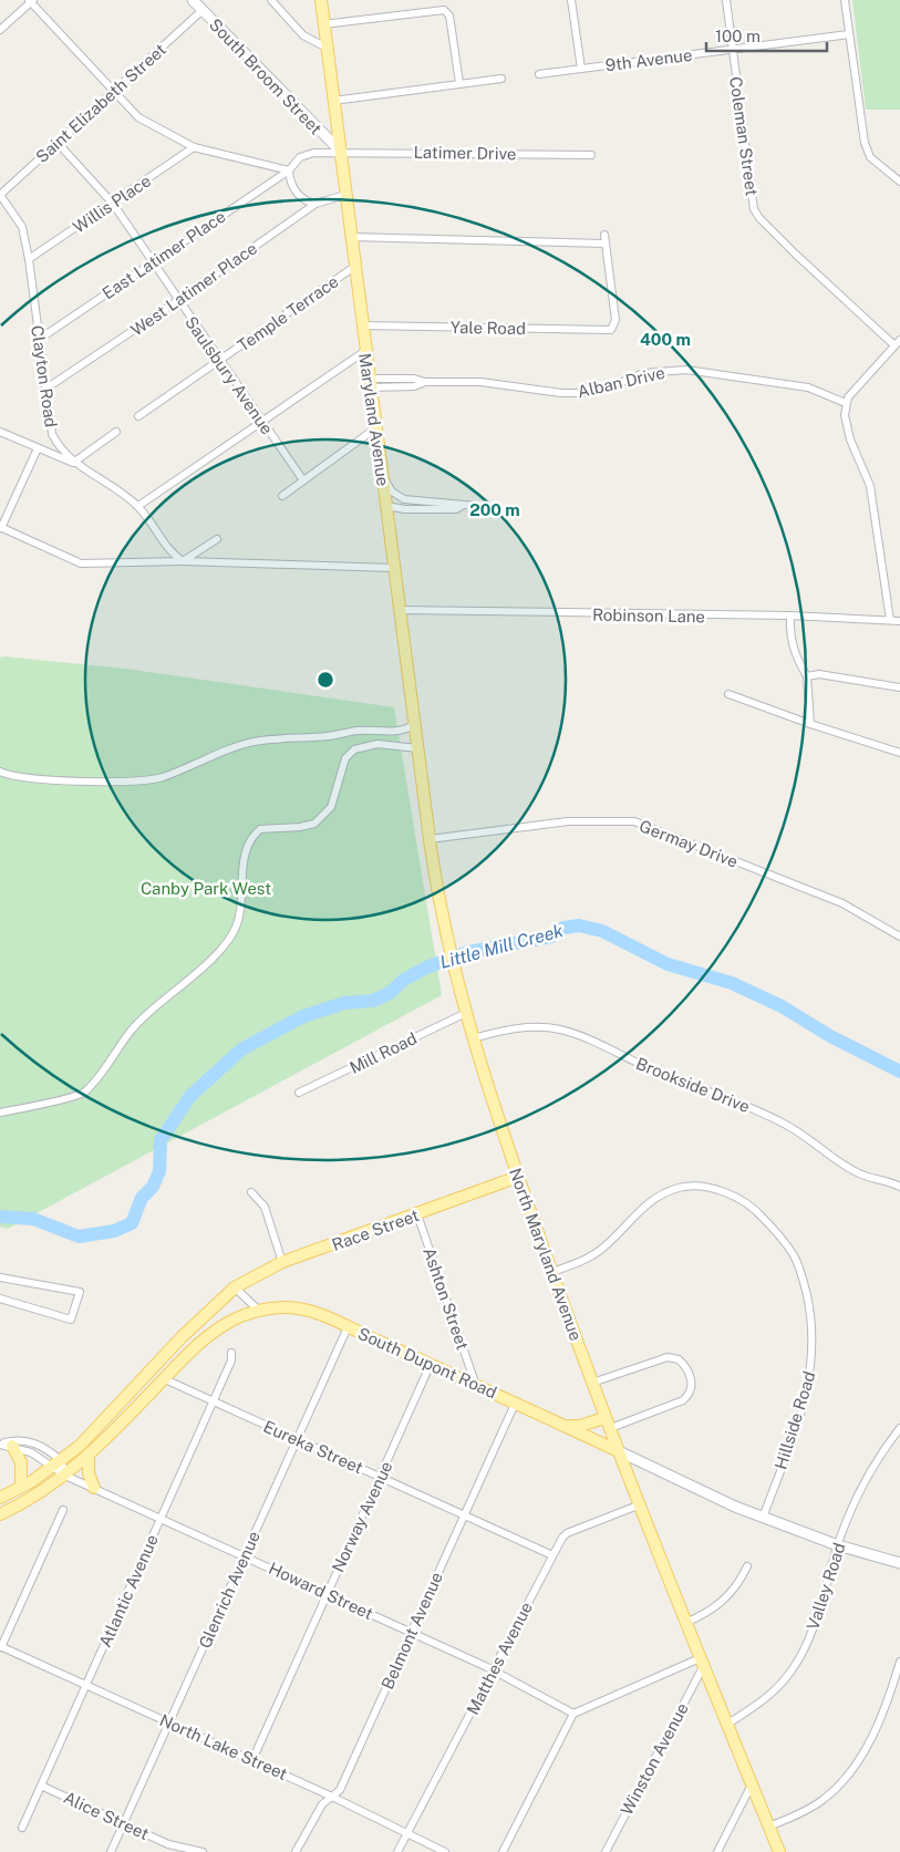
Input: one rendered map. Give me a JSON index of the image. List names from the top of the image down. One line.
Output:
{"streets":{"main road":["Maryland Avenue","Race Street","North Maryland Avenue","South Dupont Road"],"street":["9th Avenue","South Broom Street","Saint Elizabeth Street","Coleman Street","Latimer Drive","Willis Place","East Latimer Place","West Latimer Place","Temple Terrace","Yale Road","Saulsbury Avenue","Clayton Road","Alban Drive","Robinson Lane","Germay Drive","Mill Road","Brookside Drive","Ashton Street","Hillside Road","Eureka Street","Norway Avenue","Valley Road","Glenrich Avenue","Atlantic Avenue","Howard Street","Belmont Avenue","Matthes Avenue","North Lake Street","Winston Avenue","Alice Street"]},"crossings":[["9th Avenue","Coleman Street"],["South Broom Street","Saint Elizabeth Street"],["South Broom Street","Latimer Drive"],["South Broom Street","East Latimer Place"],["South Broom Street","West Latimer Place"],["South Broom Street","Maryland Avenue"],["Saint Elizabeth Street","Saulsbury Avenue"],["Saint Elizabeth Street","Clayton Road"],["Latimer Drive","East Latimer Place"],["Latimer Drive","West Latimer Place"],["Latimer Drive","Maryland Avenue"],["Willis Place","Saulsbury Avenue"],["Willis Place","Clayton Road"],["East Latimer Place","West Latimer Place"],["East Latimer Place","Saulsbury Avenue"],["East Latimer Place","Clayton Road"],["East Latimer Place","Maryland Avenue"],["West Latimer Place","Saulsbury Avenue"],["West Latimer Place","Clayton Road"],["West Latimer Place","Maryland Avenue"],["Temple Terrace","Saulsbury Avenue"],["Temple Terrace","Maryland Avenue"],["Yale Road","Maryland Avenue"],["Alban Drive","Maryland Avenue"],["Maryland Avenue","Robinson Lane"],["Maryland Avenue","Germay Drive"],["Maryland Avenue","North Maryland Avenue"],["Germay Drive","North Maryland Avenue"],["Mill Road","North Maryland Avenue"],["Brookside Drive","North Maryland Avenue"],["Race Street","North Maryland Avenue"],["Race Street","Ashton Street"],["North Maryland Avenue","South Dupont Road"],["North Maryland Avenue","Hillside Road"],["North Maryland Avenue","Valley Road"],["North Maryland Avenue","Matthes Avenue"],["North Maryland Avenue","Winston Avenue"],["Ashton Street","South Dupont Road"],["South Dupont Road","Hillside Road"],["South Dupont Road","Eureka Street"],["South Dupont Road","Norway Avenue"],["South Dupont Road","Valley Road"],["South Dupont Road","Glenrich Avenue"],["South Dupont Road","Howard Street"],["South Dupont Road","Belmont Avenue"],["Eureka Street","Norway Avenue"],["Eureka Street","Glenrich Avenue"],["Eureka Street","Atlantic Avenue"],["Eureka Street","Belmont Avenue"],["Eureka Street","Matthes Avenue"],["Norway Avenue","Howard Street"],["Norway Avenue","North Lake Street"],["Glenrich Avenue","Howard Street"],["Glenrich Avenue","North Lake Street"],["Glenrich Avenue","Alice Street"],["Atlantic Avenue","Howard Street"],["Atlantic Avenue","North Lake Street"],["Atlantic Avenue","Alice Street"],["Howard Street","Belmont Avenue"],["Howard Street","Matthes Avenue"],["Belmont Avenue","North Lake Street"],["Matthes Avenue","North Lake Street"]],"water":["Little Mill Creek"],"parks":["Canby Park West"],"scale_bar":"100 m","rings":["400 m","200 m"]}
